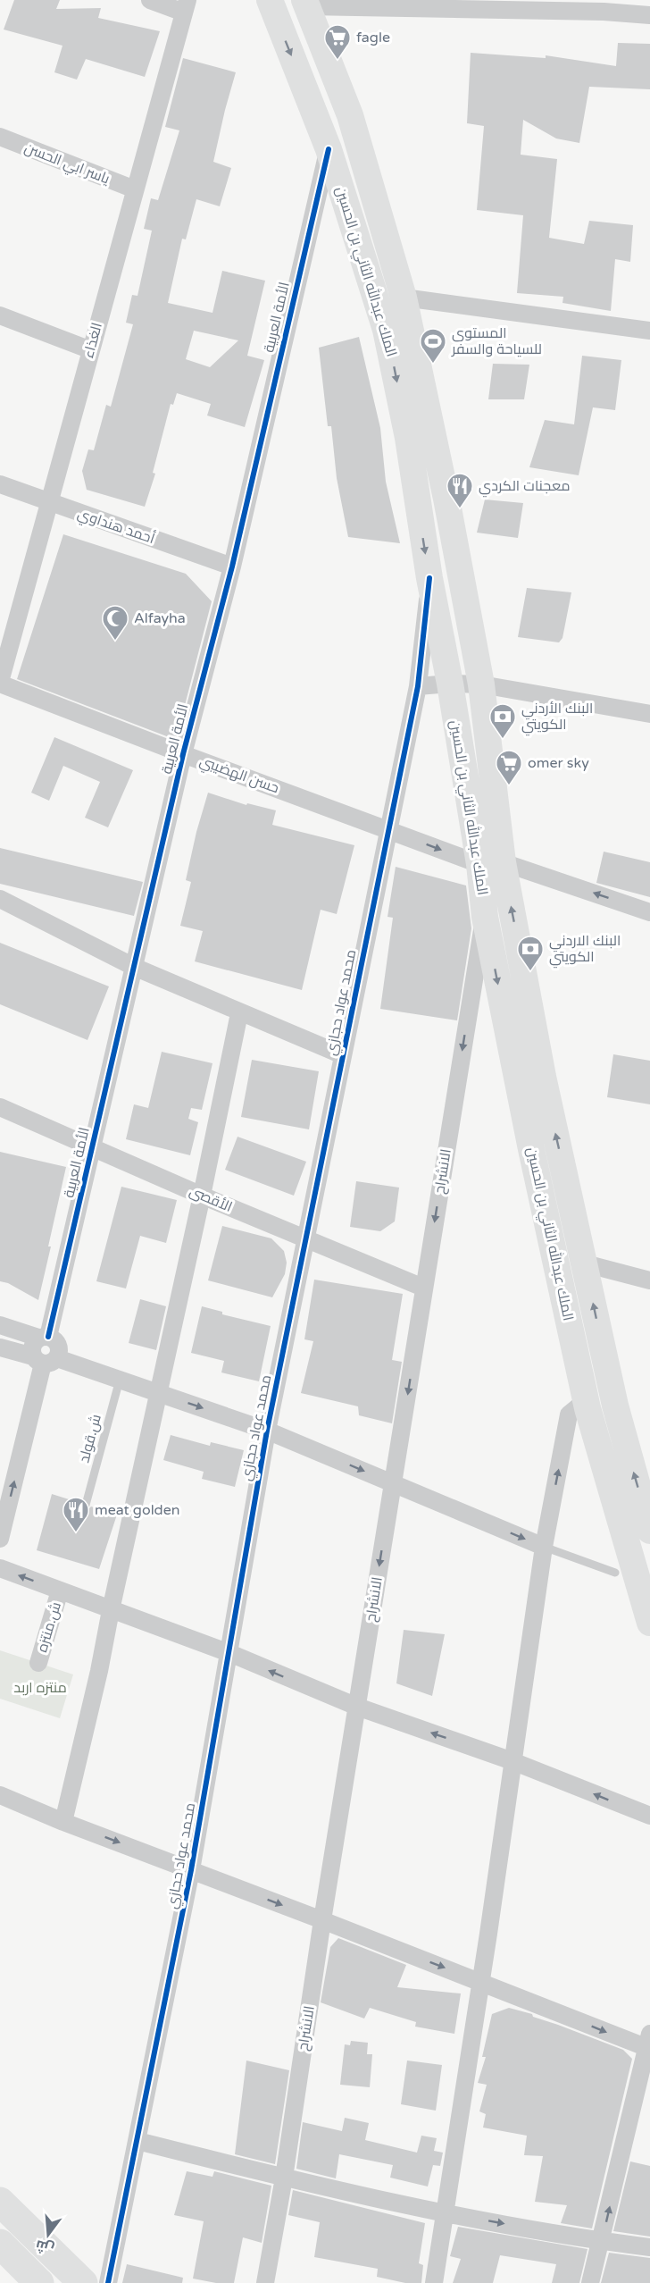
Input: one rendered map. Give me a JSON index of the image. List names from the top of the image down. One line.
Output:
{"streets":{"main road":["الملك عبدالله الثاني بن الحسين"],"street":["ياسر ابي الحسن","الأمة العربية","الغذاء","أحمد هنداوي","حسن الهضيبي","محمد عواد حجازي","الانشراح","الأقصى","ش.منتزه"],"lane":["ش.قولد"]},"crossings":[["ياسر ابي الحسن","الغذاء"],["الملك عبدالله الثاني بن الحسين","الأمة العربية"],["الملك عبدالله الثاني بن الحسين","حسن الهضيبي"],["الملك عبدالله الثاني بن الحسين","محمد عواد حجازي"],["الملك عبدالله الثاني بن الحسين","الانشراح"],["الأمة العربية","أحمد هنداوي"],["الأمة العربية","حسن الهضيبي"],["الأمة العربية","الأقصى"],["الغذاء","أحمد هنداوي"],["الغذاء","حسن الهضيبي"],["حسن الهضيبي","محمد عواد حجازي"],["محمد عواد حجازي","الأقصى"],["الانشراح","الأقصى"]],"one_way":["الانشراح"],"parks":["منتزه اربد"],"places":{"supermarket":["fagle","omer sky"],"sports":["المستوى للسياحة والسفر"],"restaurant":["معجنات الكردي","meat golden"],"mosque":["Alfayha"],"bank":["البنك الأردني الكويتي","البنك الاردني الكويتي"]},"north":"bottom"}
